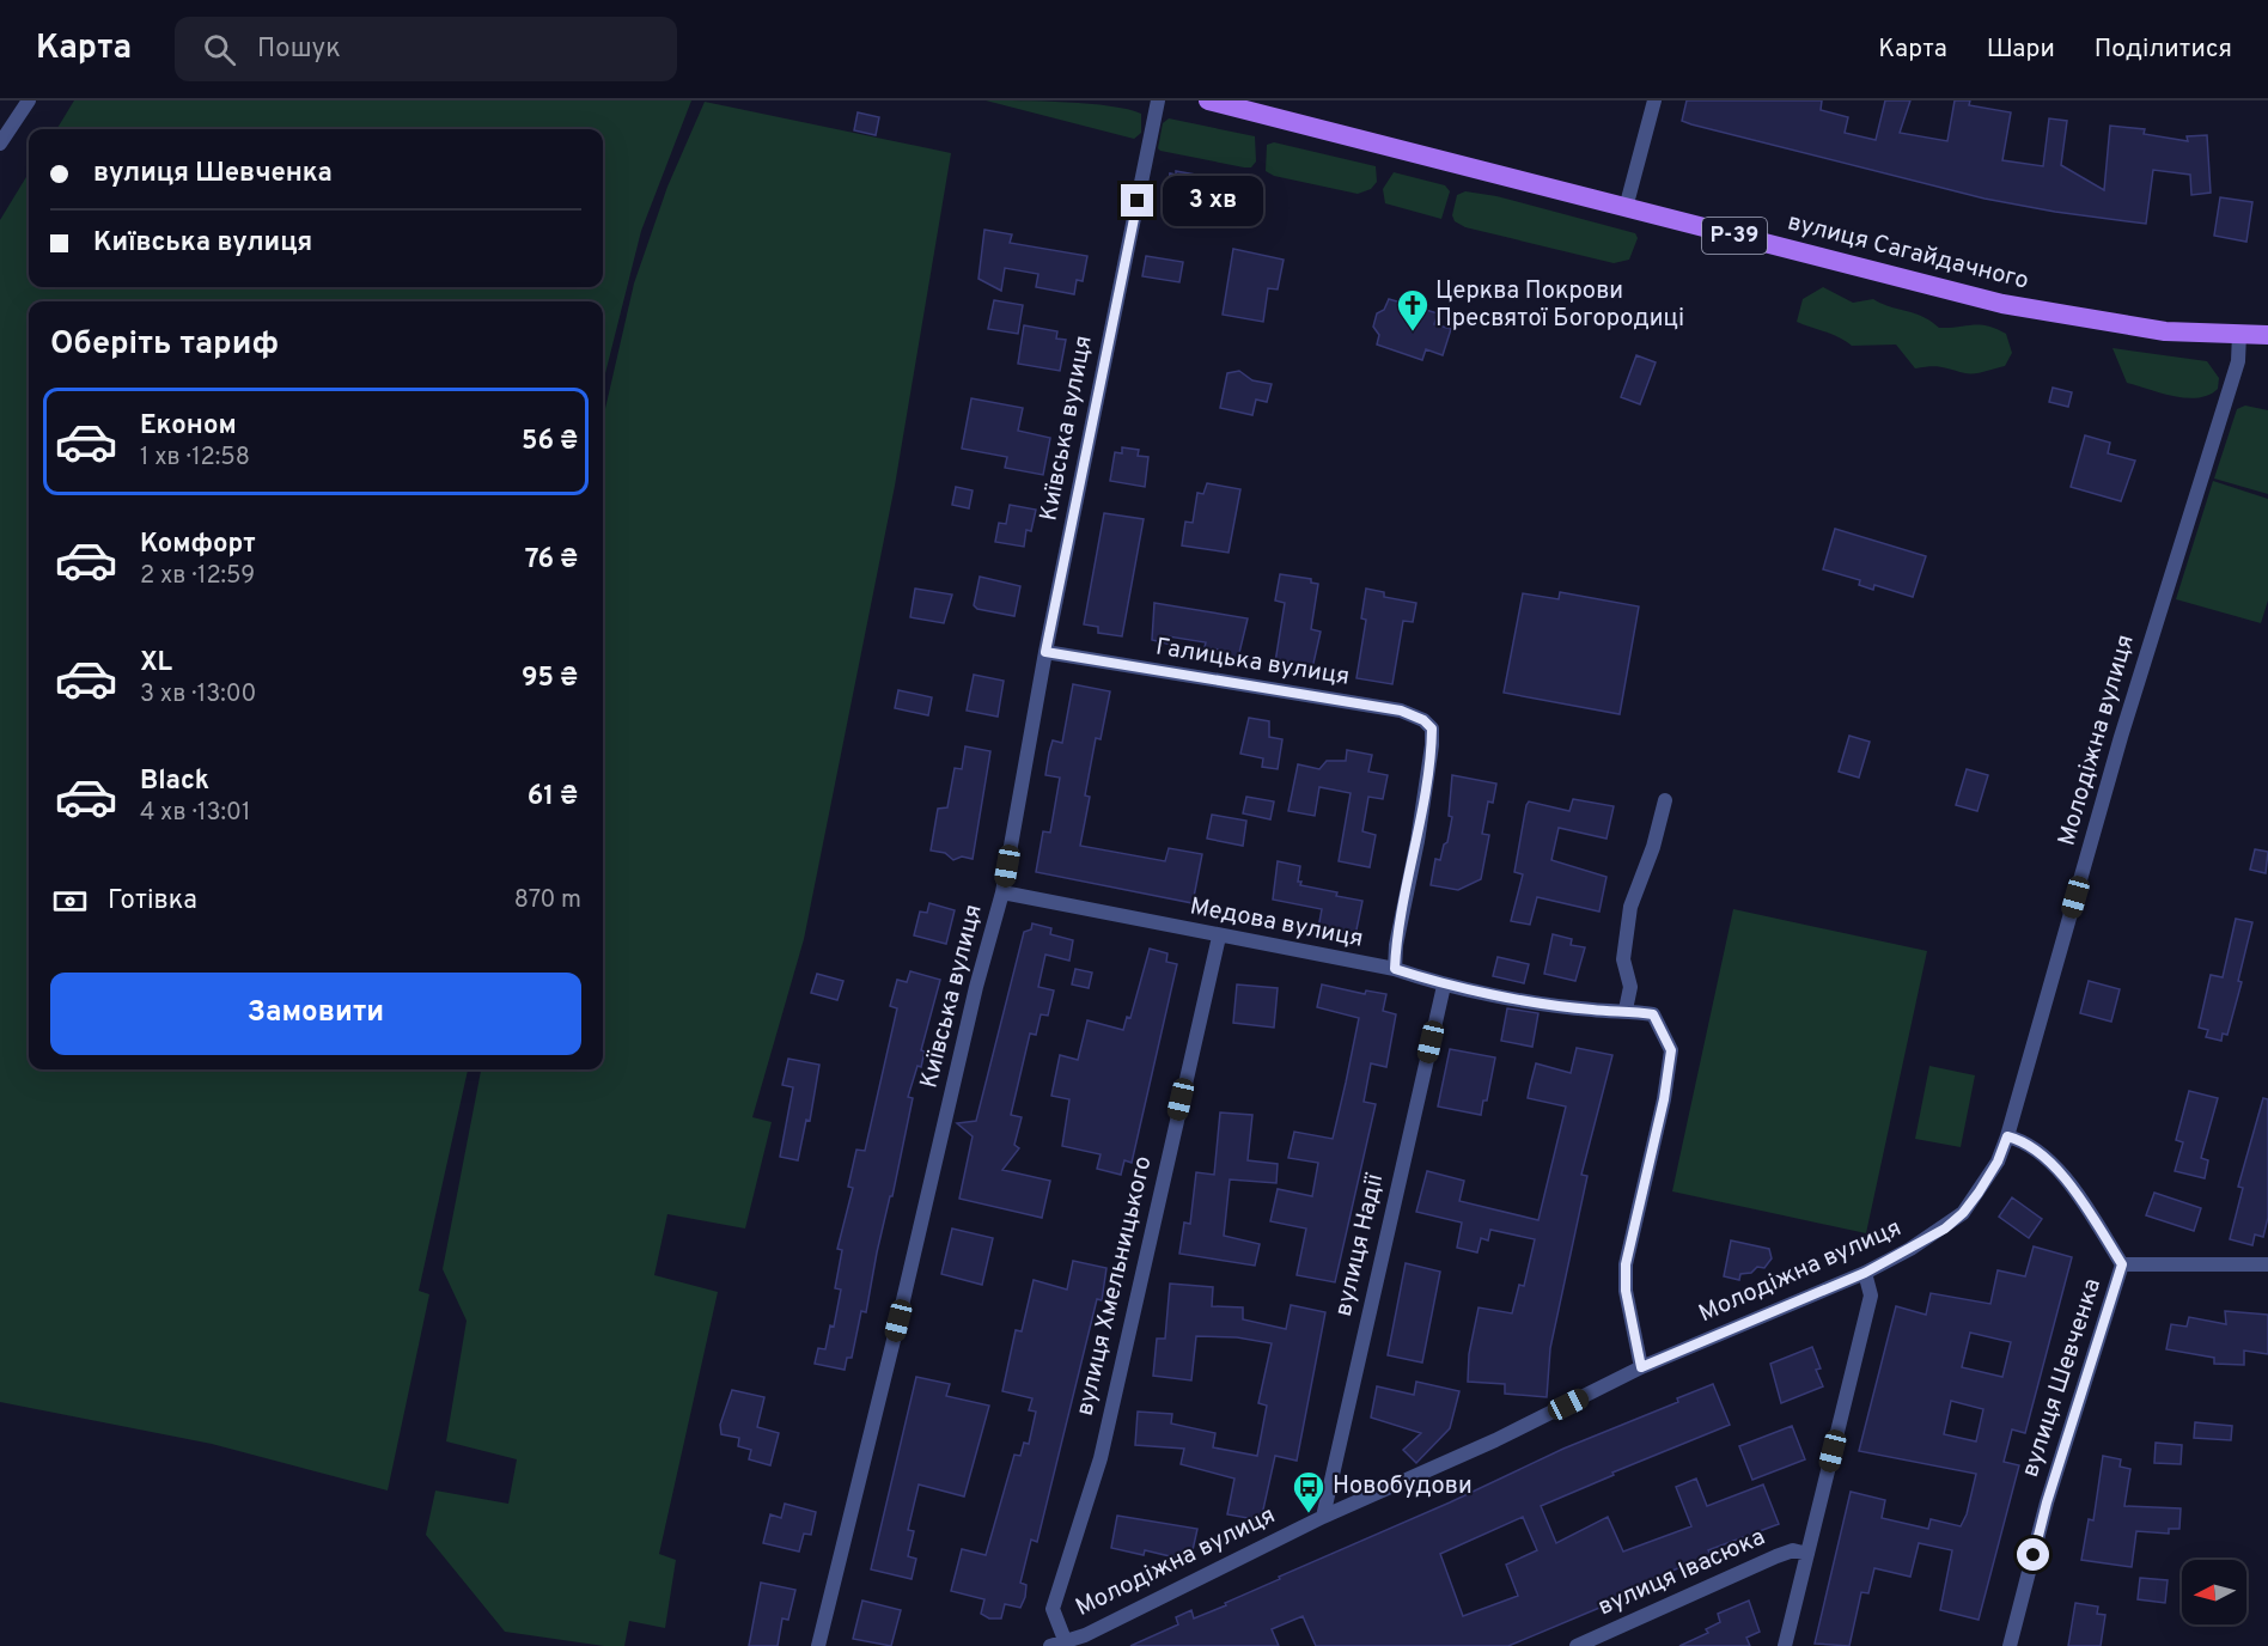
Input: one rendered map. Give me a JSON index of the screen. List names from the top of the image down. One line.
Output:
{"streets":{"main road":["Р-39","вулиця Сагайдачного"],"street":["Київська вулиця","Галицька вулиця","Молодіжна вулиця","Медова вулиця","вулиця Надії","вулиця Хмельницького","вулиця Шевченка","вулиця Івасюка"]},"crossings":[["вулиця Сагайдачного","Молодіжна вулиця"],["Київська вулиця","Галицька вулиця"],["Київська вулиця","Медова вулиця"],["Галицька вулиця","Медова вулиця"],["Молодіжна вулиця","вулиця Надії"],["Молодіжна вулиця","вулиця Хмельницького"],["Медова вулиця","вулиця Надії"],["Медова вулиця","вулиця Хмельницького"]],"places":{"church":["Церква Покрови Пресвятої Богородиці"],"bus stop":["Новобудови"]},"north":"left","page":{"header":"Карта","search":"Пошук","nav":["Карта","Шари","Поділитися"],"banner":["вулиця Шевченка","Київська вулиця"],"bubble":"3 хв","heading":"Оберіть тариф","list":[{"name":"Економ","note":"1 хв · 12:58","value":"56 ₴"},{"name":"Комфорт","note":"2 хв · 12:59","value":"76 ₴"},{"name":"XL","note":"3 хв · 13:00","value":"95 ₴"},{"name":"Black","note":"4 хв · 13:01","value":"61 ₴"}],"pay":["Готівка","870 m"],"buttons":"Замовити"}}
